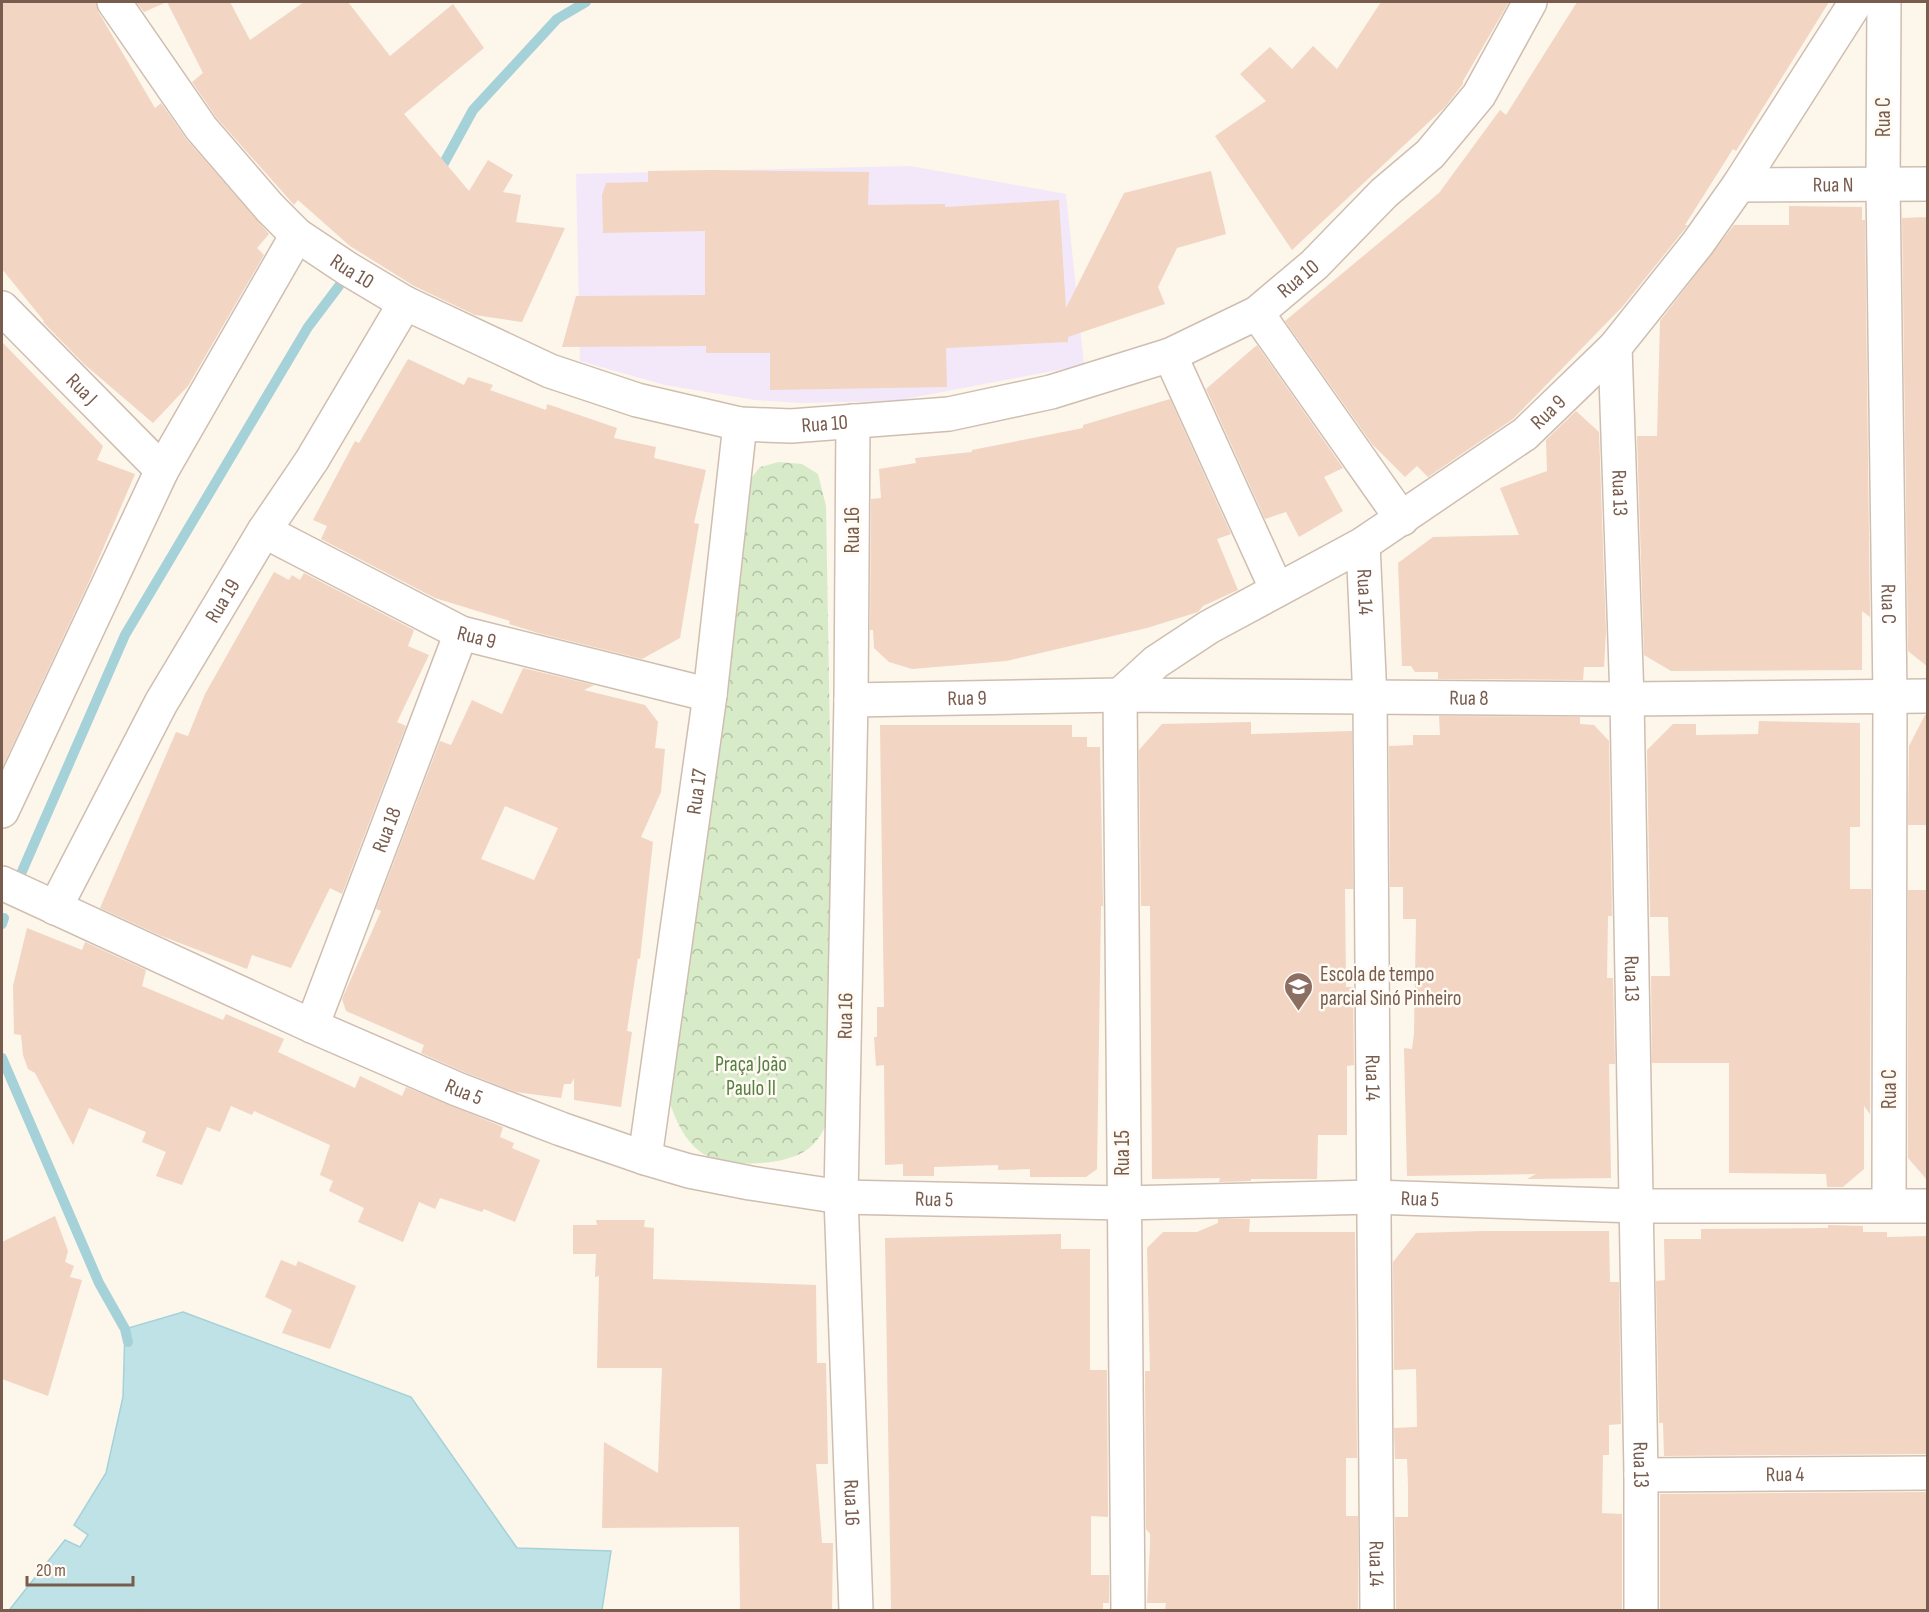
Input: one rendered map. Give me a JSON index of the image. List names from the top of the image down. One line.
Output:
{"streets":{"street":["Rua C","Rua N","Rua 10","Rua J","Rua 9","Rua 13","Rua 16","Rua 14","Rua 19","Rua 8","Rua 17","Rua 18","Rua 5","Rua 15","Rua 4"]},"crossings":[["Rua C","Rua N"],["Rua C","Rua 8"],["Rua C","Rua 5"],["Rua N","Rua 9"],["Rua 10","Rua 16"],["Rua 10","Rua 19"],["Rua 10","Rua 17"],["Rua 9","Rua 13"],["Rua 9","Rua 16"],["Rua 9","Rua 14"],["Rua 9","Rua 19"],["Rua 9","Rua 8"],["Rua 9","Rua 17"],["Rua 9","Rua 18"],["Rua 9","Rua 15"],["Rua 13","Rua 8"],["Rua 13","Rua 5"],["Rua 13","Rua 4"],["Rua 16","Rua 5"],["Rua 14","Rua 8"],["Rua 14","Rua 5"],["Rua 19","Rua 5"],["Rua 8","Rua 15"],["Rua 17","Rua 5"],["Rua 18","Rua 5"],["Rua 5","Rua 15"]],"parks":["Praça João Paulo II"],"places":{"school or university":["Escola de tempo parcial Sinó Pinheiro"]},"scale_bar":"20 m"}
